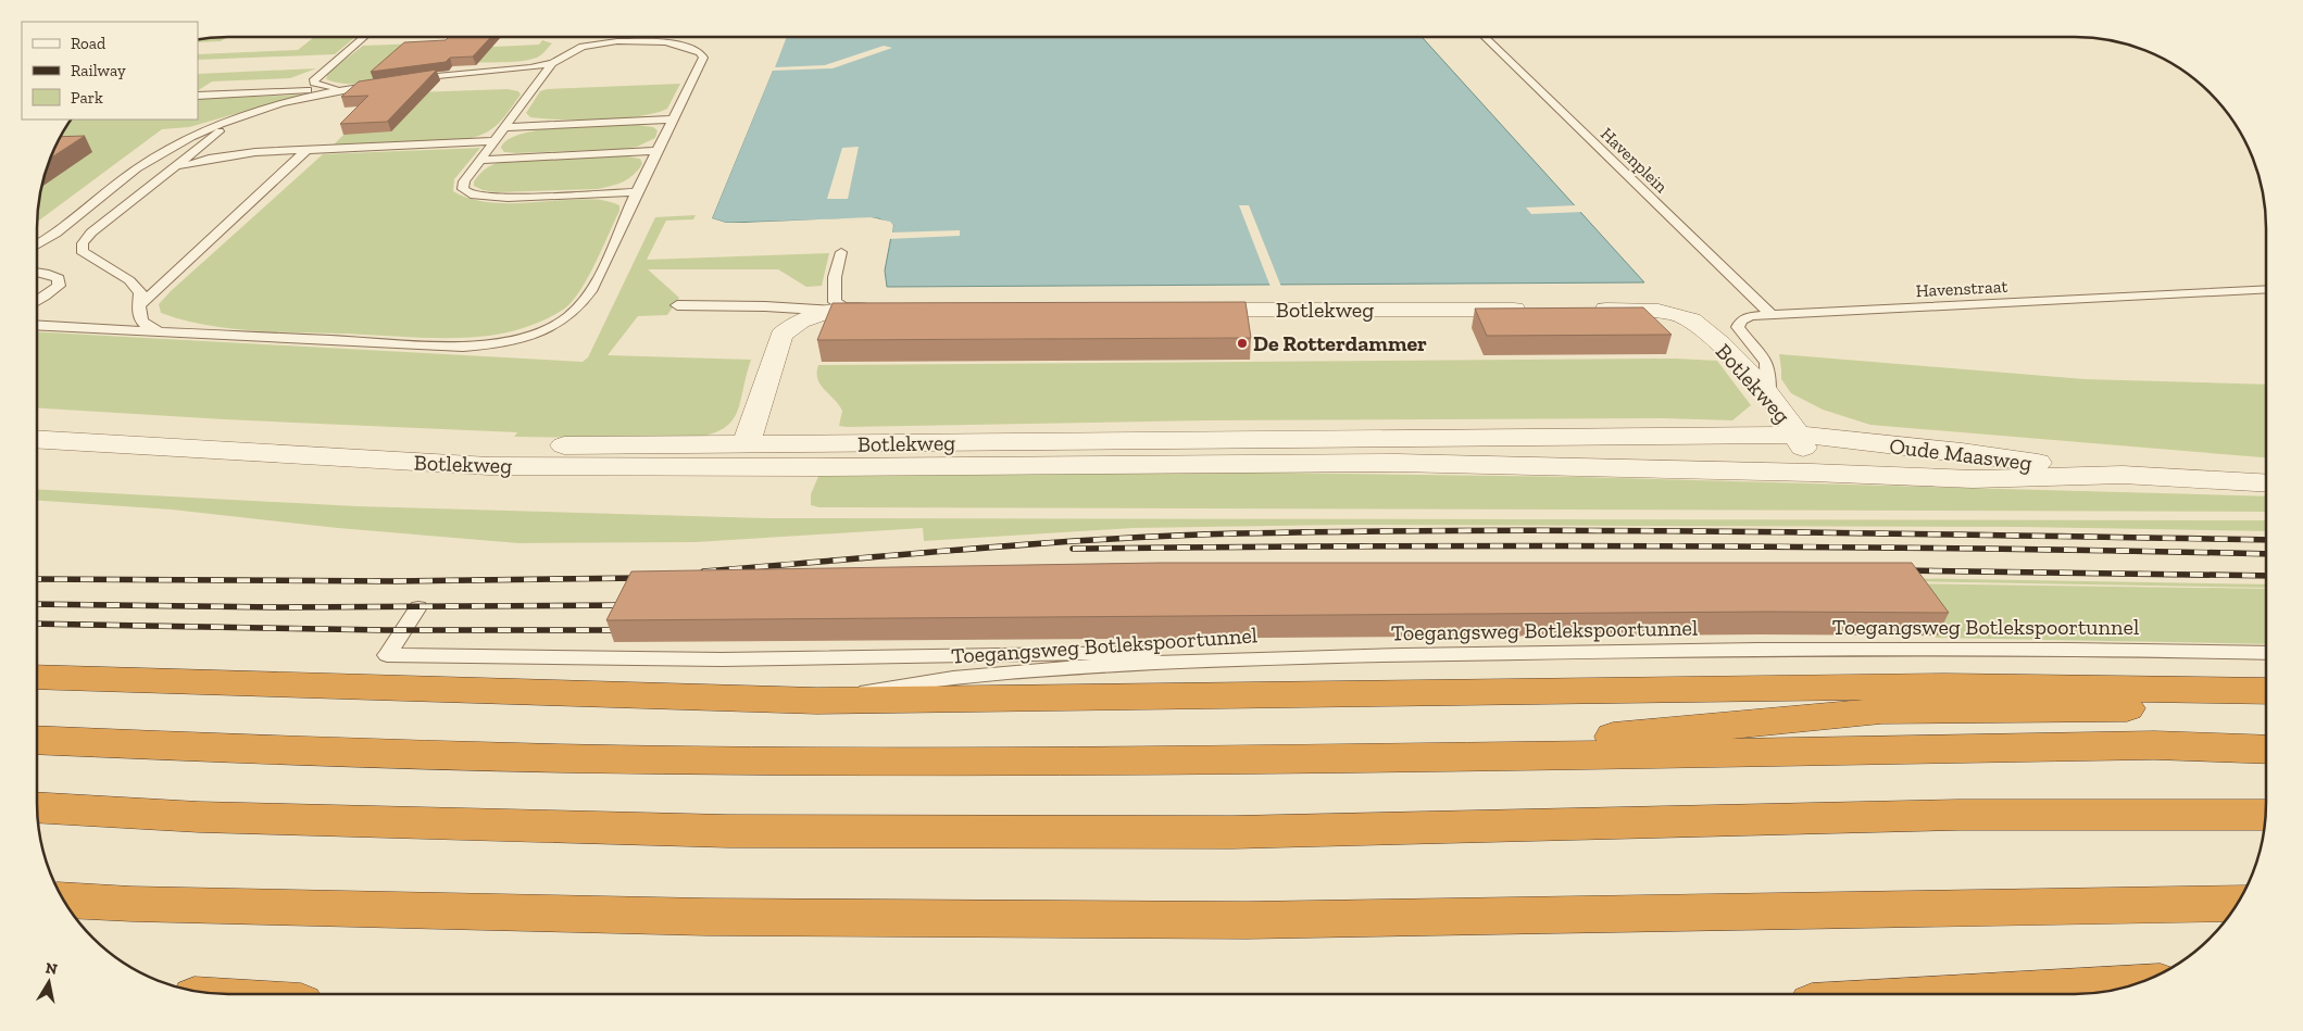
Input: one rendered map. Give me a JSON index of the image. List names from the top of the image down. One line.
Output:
{"streets":{"street":["Botlekweg","Oude Maasweg"],"lane":["Havenplein","Havenstraat","Toegangsweg Botlekspoortunnel"]},"crossings":[["Havenplein","Havenstraat"],["Havenstraat","Botlekweg"],["Botlekweg","Oude Maasweg"]],"places":["De Rotterdammer"],"legend":["Road","Railway","Park"],"north":"top"}
